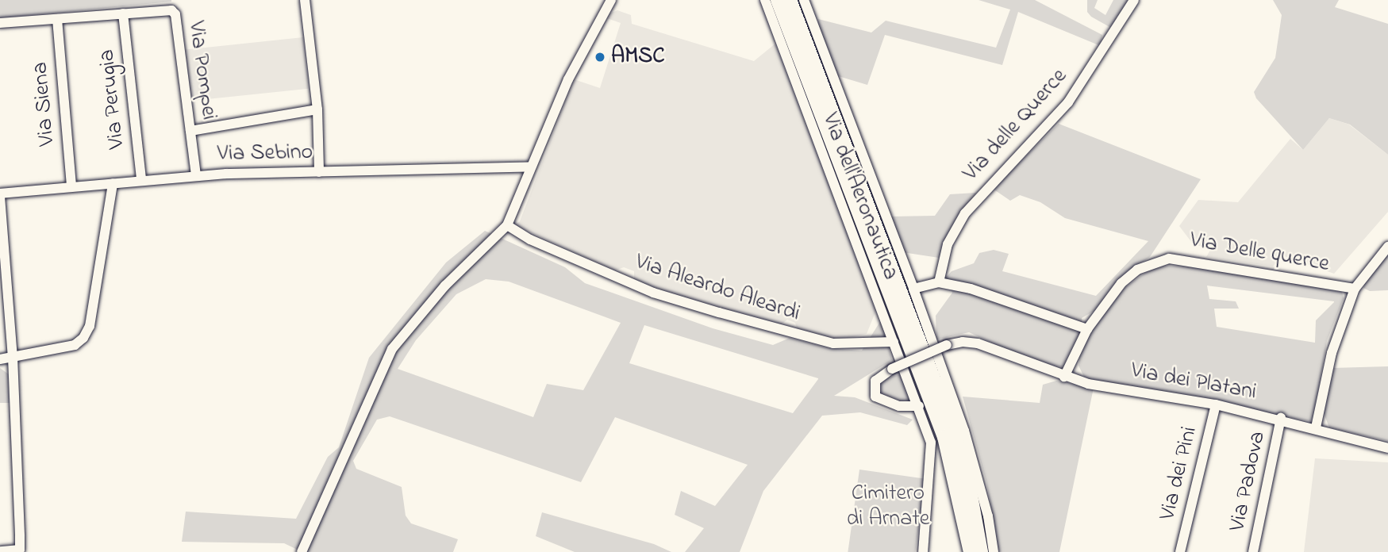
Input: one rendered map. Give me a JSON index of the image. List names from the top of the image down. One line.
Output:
{"streets":{"street":["Via Pompei","Via Perugia","Via Siena","Via delle Querce","Via Sebino","Via dell'Aeronautica","Via Delle querce","Via Aleardo Aleardi","Via dei Platani","Via dei Pini","Via Padova"]},"crossings":[["Via Pompei","Via Perugia"],["Via Pompei","Via Siena"],["Via Pompei","Via Sebino"],["Via Perugia","Via Sebino"],["Via Siena","Via Sebino"],["Via dell'Aeronautica","Via Aleardo Aleardi"],["Via dell'Aeronautica","Via dei Platani"],["Via dei Platani","Via dei Pini"],["Via dei Platani","Via Padova"]],"parks":["Cimitero di Arnate"],"places":["AMSC"]}
